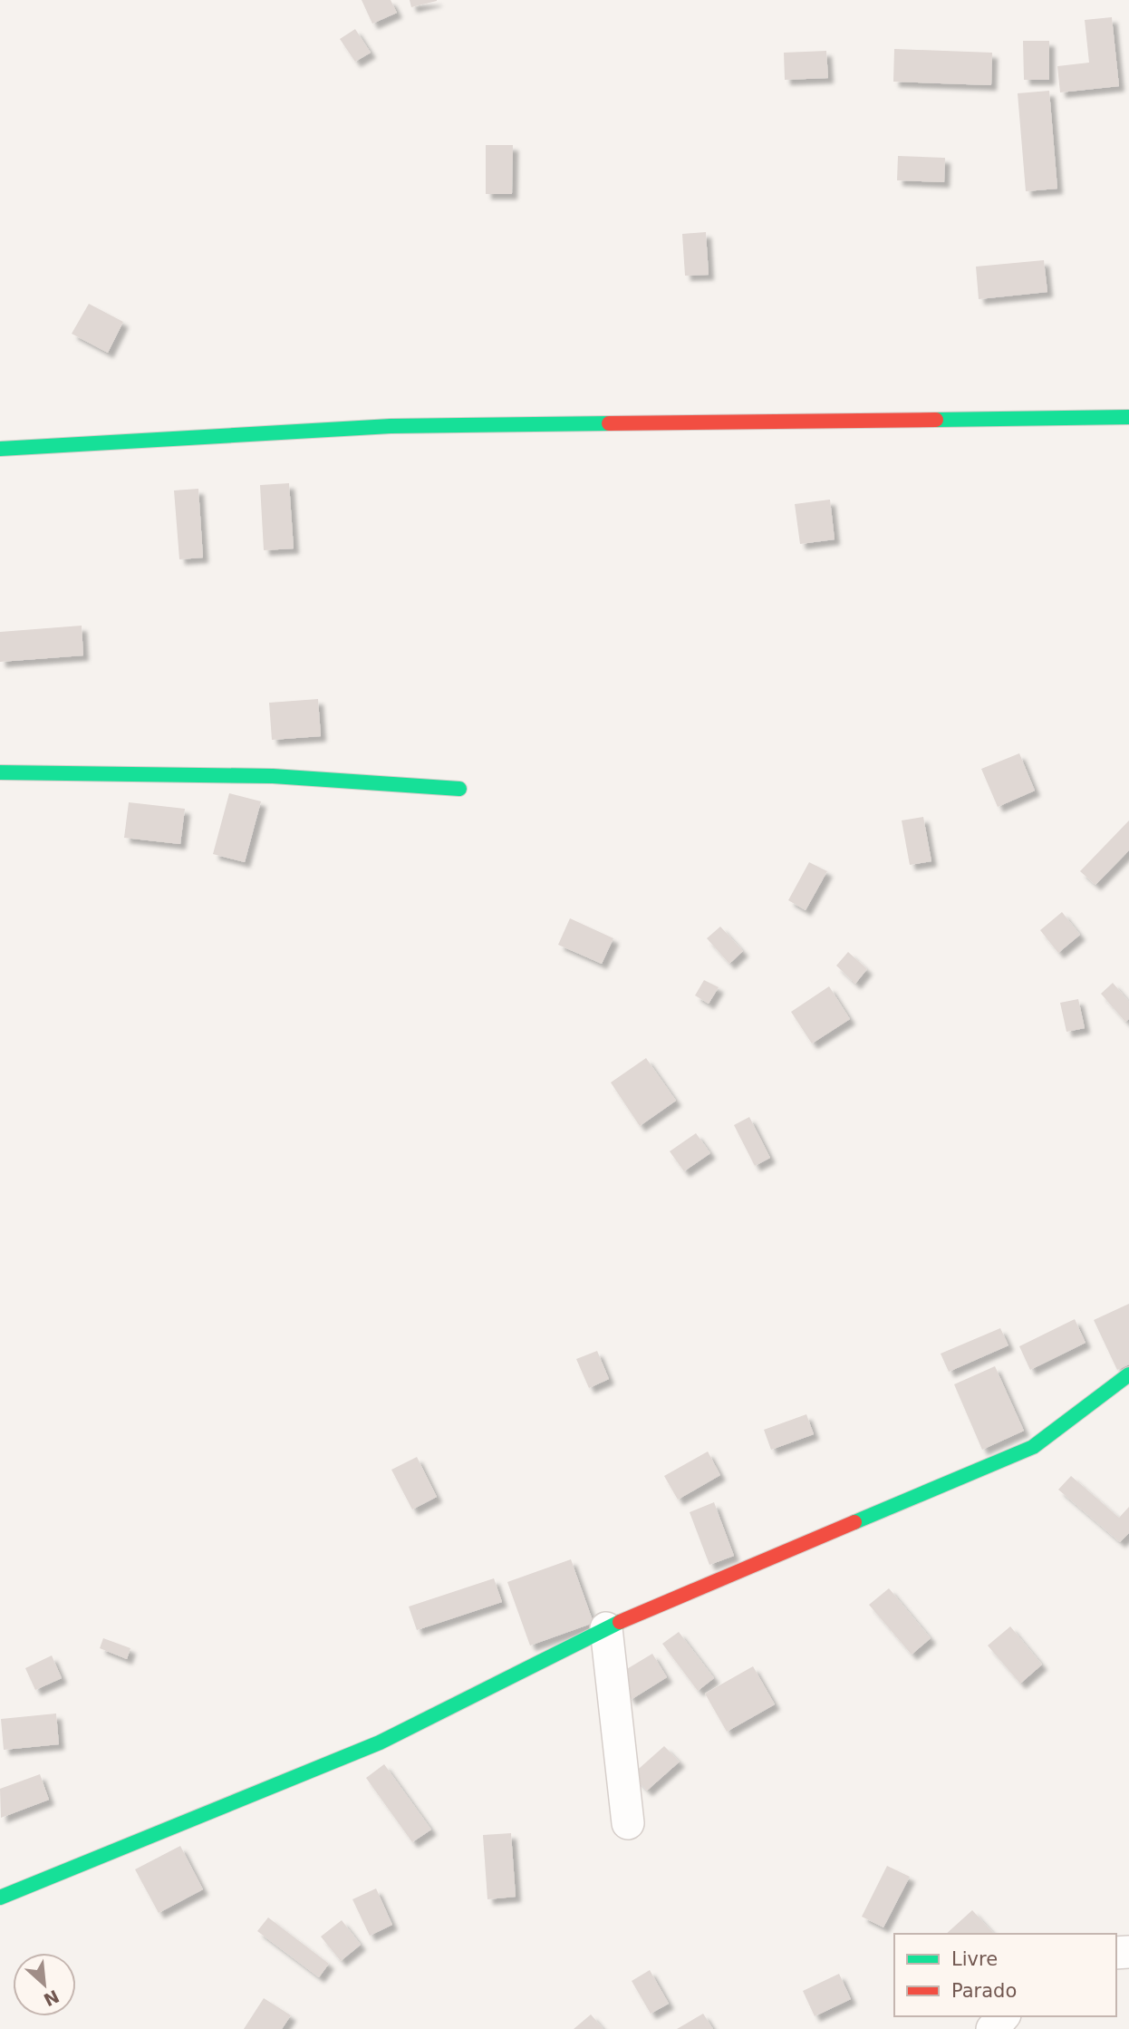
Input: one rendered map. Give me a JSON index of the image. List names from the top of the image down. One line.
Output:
{"legend":["Livre","Parado"],"north":"bottom right"}
